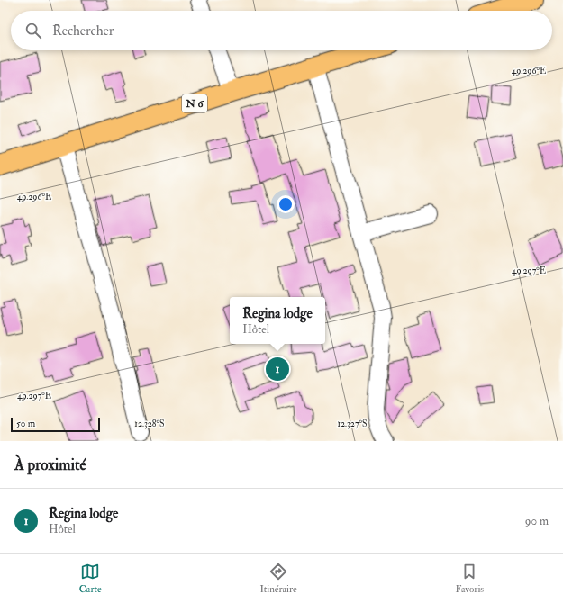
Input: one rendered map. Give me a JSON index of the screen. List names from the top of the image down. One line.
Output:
{"streets":{"main road":["N 6"]},"scale_bar":"50 m","page":{"search":"Rechercher","popup":["Regina lodge","Hôtel"],"pins":"1","scale":"50 m","heading":"À proximité","list":[{"mark":"1","name":"Regina lodge","note":"Hôtel","value":"90 m"}],"nav":["Carte","Itinéraire","Favoris"]},"coordinates":["49.296°E","49.297°E","12.328°S","12.327°S"]}
